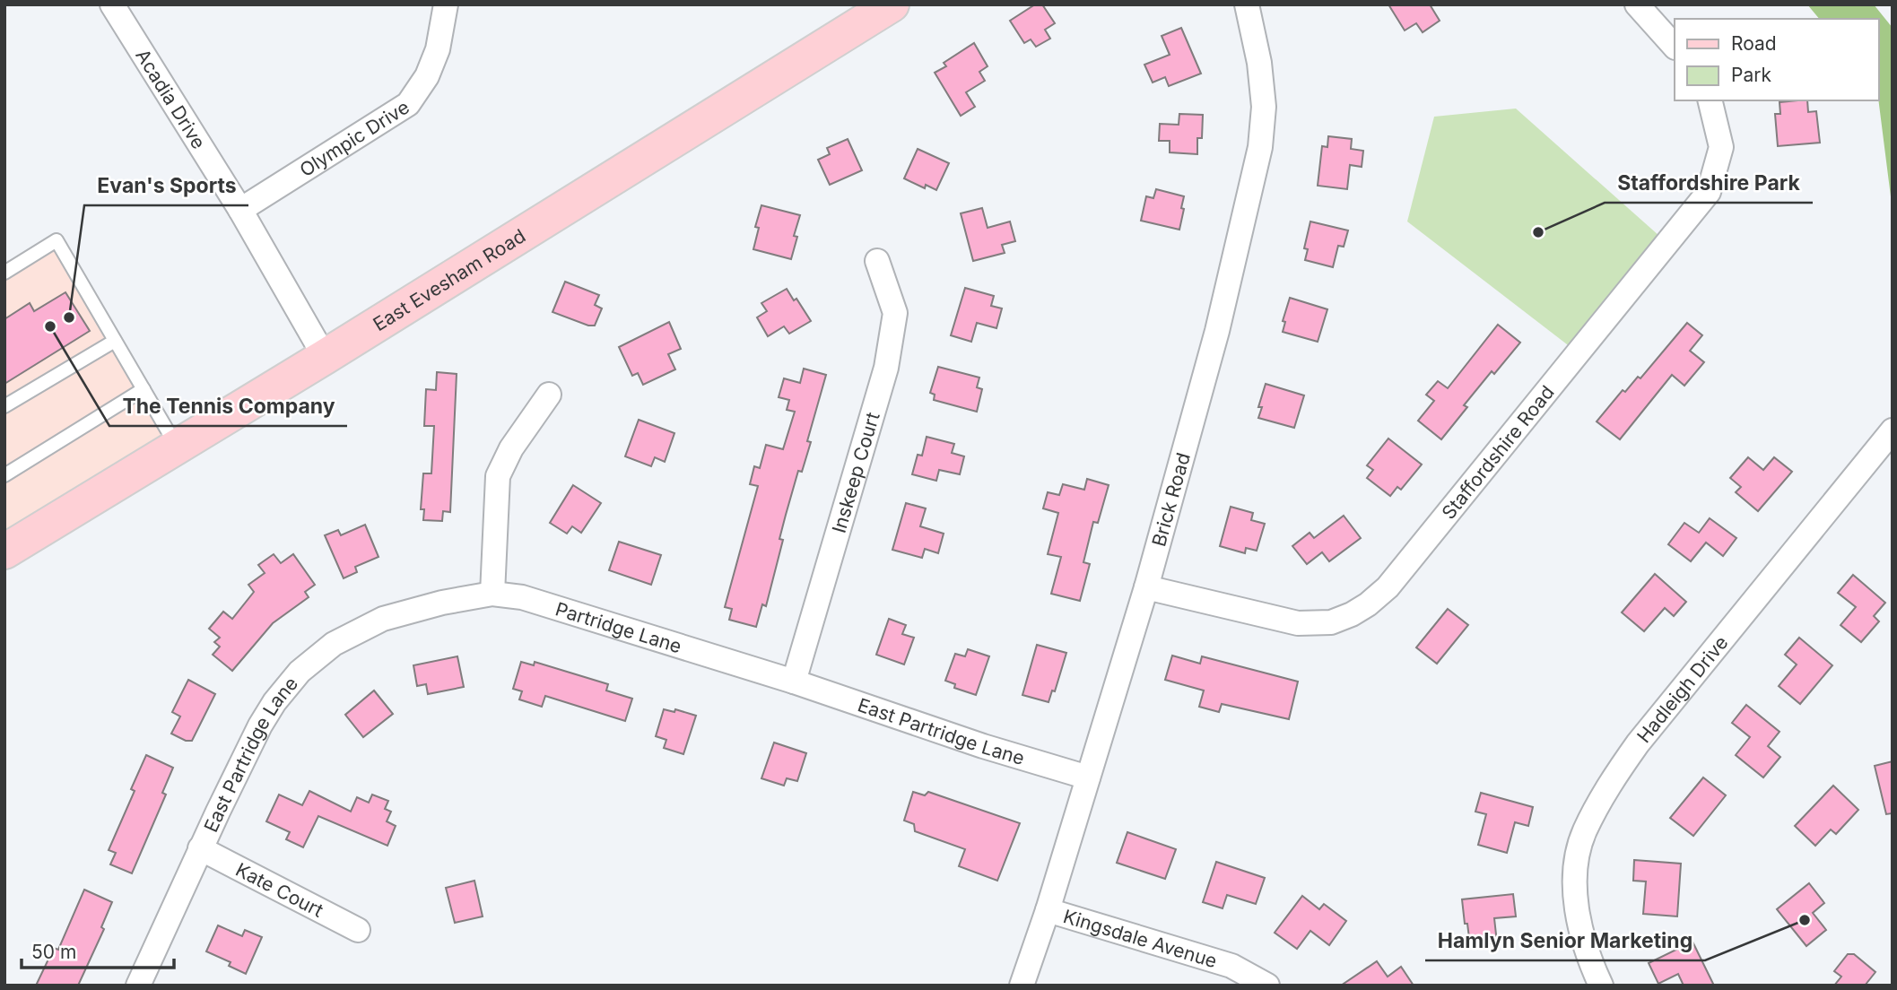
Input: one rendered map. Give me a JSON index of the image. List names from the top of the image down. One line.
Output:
{"streets":{"main road":["East Evesham Road"],"street":["Acadia Drive","Olympic Drive","Staffordshire Road","Inskeep Court","Brick Road","Partridge Lane","Hadleigh Drive","East Partridge Lane","Kate Court","Kingsdale Avenue"]},"crossings":[["Acadia Drive","Olympic Drive"],["Acadia Drive","East Evesham Road"],["Staffordshire Road","Brick Road"],["Inskeep Court","Partridge Lane"],["Inskeep Court","East Partridge Lane"],["Brick Road","East Partridge Lane"],["Brick Road","Kingsdale Avenue"],["Partridge Lane","East Partridge Lane"],["East Partridge Lane","Kate Court"]],"places":["Staffordshire Park","Evan's Sports","The Tennis Company","Hamlyn Senior Marketing"],"legend":["Road","Park"],"scale_bar":"50 m"}
